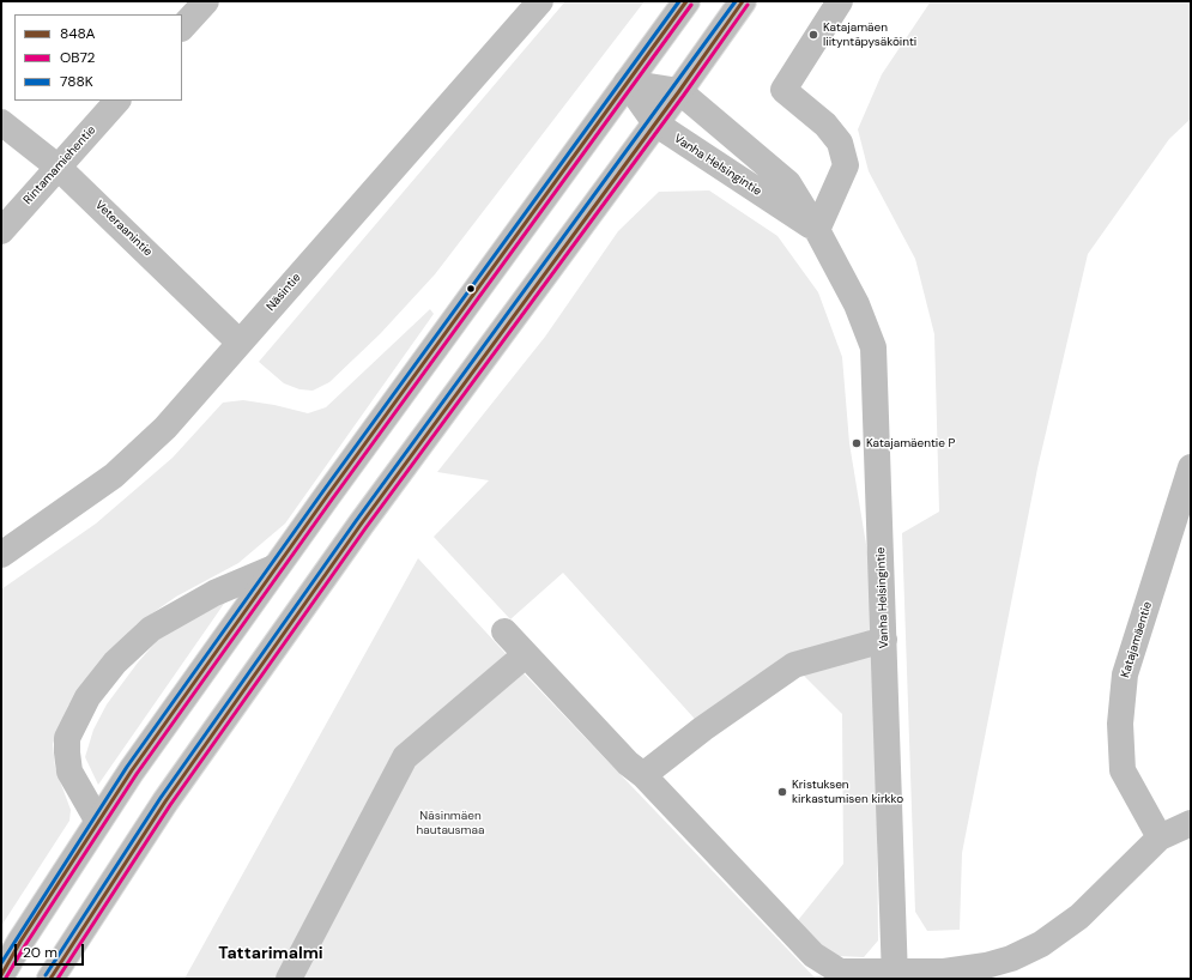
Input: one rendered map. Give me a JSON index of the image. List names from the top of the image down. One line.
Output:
{"streets":{"street":["Rintamamiehentie","Vanha Helsingintie","Veteraanintie","Näsintie","Katajamäentie"]},"crossings":[["Rintamamiehentie","Veteraanintie"],["Veteraanintie","Näsintie"]],"districts":["Tattarimalmi"],"parks":["Näsinmäen hautausmaa"],"places":["Katajamäen liityntäpysäköinti","Katajamäentie P","Kristuksen kirkastumisen kirkko"],"lines":["transit line 848A","transit line 788K","transit line OB72"],"legend":["848A","OB72","788K"],"scale_bar":"20 m"}
